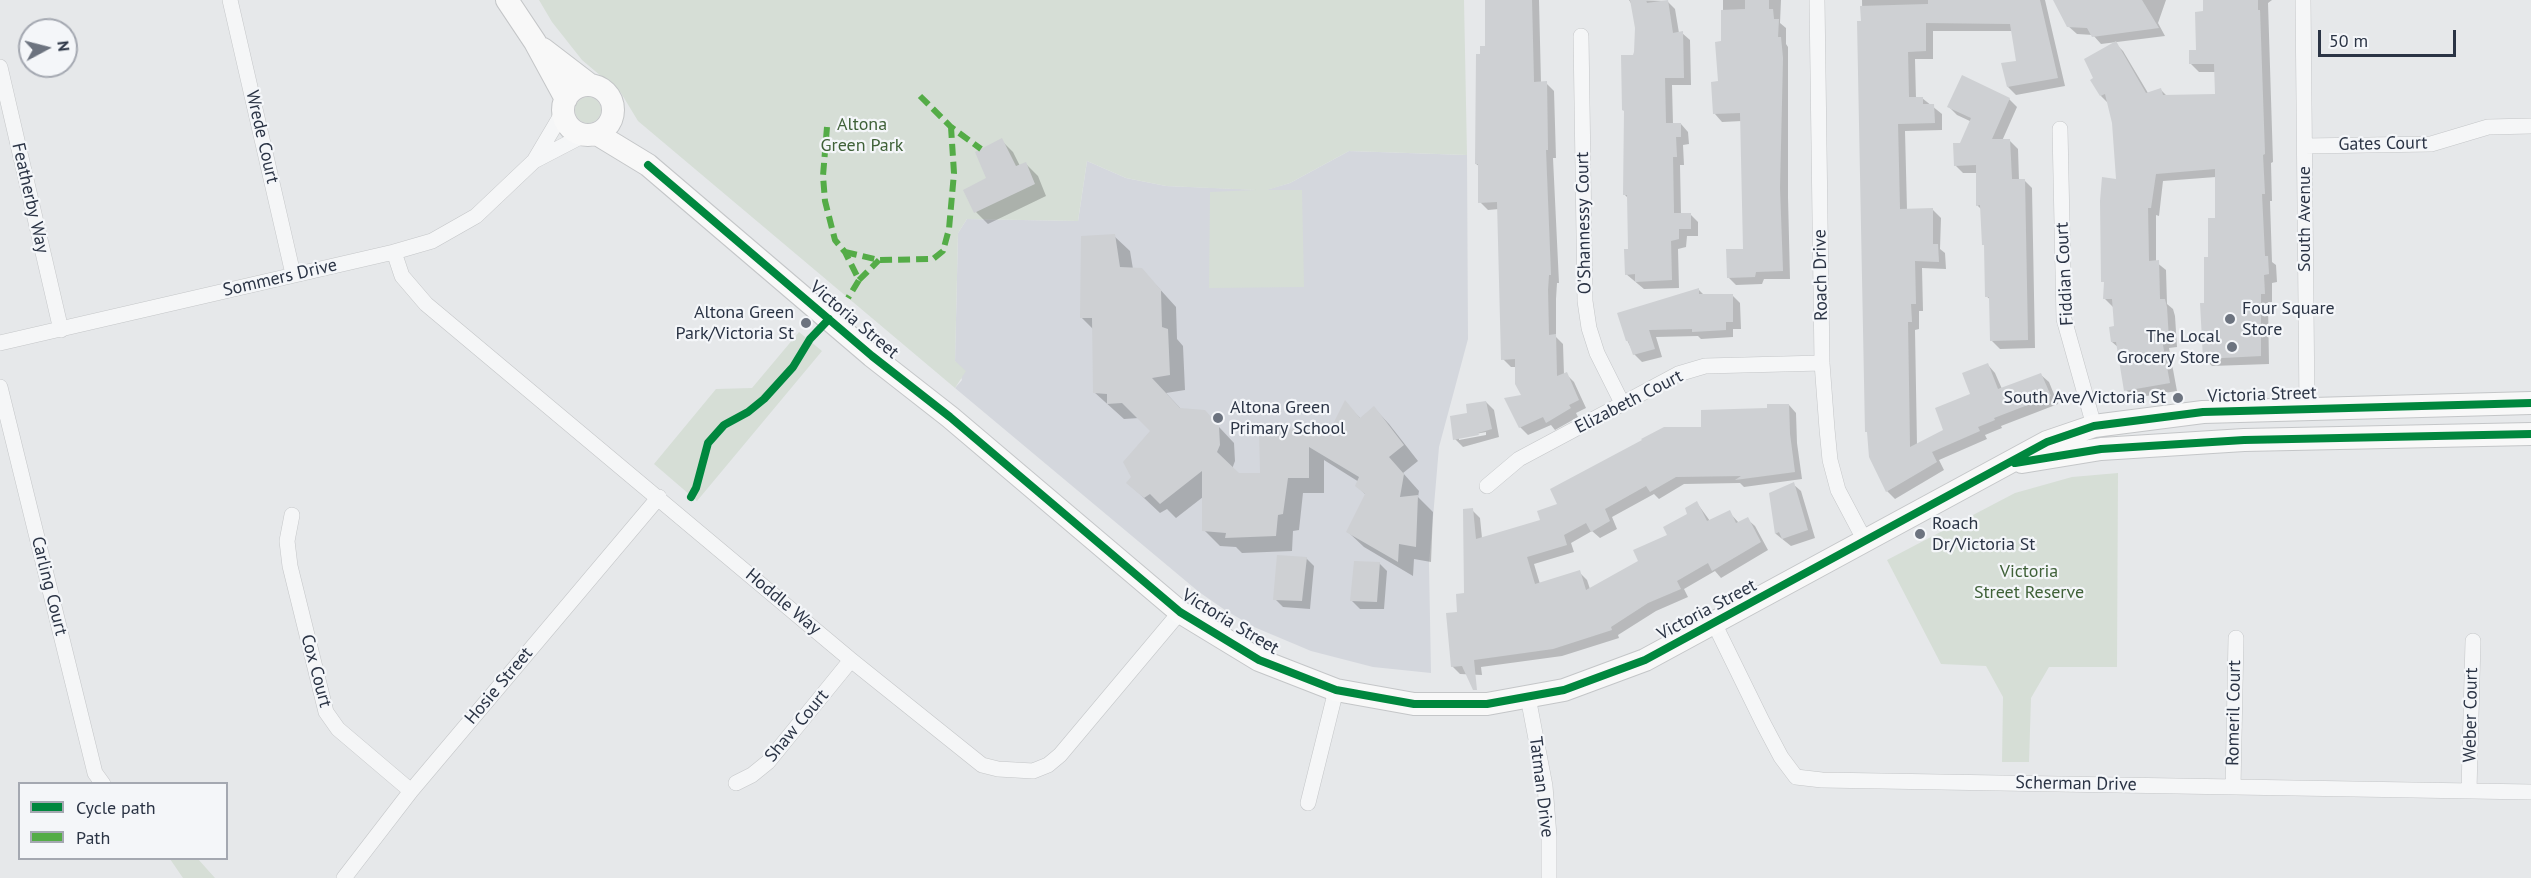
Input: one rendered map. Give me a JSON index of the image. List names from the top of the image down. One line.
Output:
{"streets":{"street":["Wrede Court","Gates Court","Featherby Way","South Avenue","O'Shannessy Court","Fiddian Court","Roach Drive","Sommers Drive","Victoria Street","Elizabeth Court","Carling Court","Hoddle Way","Cox Court","Hosie Street","Romeril Court","Weber Court","Shaw Court","Scherman Drive","Tatman Drive"]},"crossings":[["Wrede Court","Sommers Drive"],["Gates Court","South Avenue"],["Featherby Way","Sommers Drive"],["South Avenue","Victoria Street"],["O'Shannessy Court","Elizabeth Court"],["Fiddian Court","Victoria Street"],["Roach Drive","Victoria Street"],["Roach Drive","Elizabeth Court"],["Sommers Drive","Victoria Street"],["Sommers Drive","Hoddle Way"],["Victoria Street","Hoddle Way"],["Victoria Street","Scherman Drive"],["Victoria Street","Tatman Drive"],["Hoddle Way","Hosie Street"],["Hoddle Way","Shaw Court"],["Cox Court","Hosie Street"],["Romeril Court","Scherman Drive"],["Weber Court","Scherman Drive"]],"parks":["Altona Green Park","Victoria Street Reserve"],"places":["Four Square Store","Altona Green Park/Victoria St","The Local Grocery Store","South Ave/Victoria St","Altona Green Primary School","Roach Dr/Victoria St"],"legend":["Cycle path","Path"],"scale_bar":"50 m","north":"right"}
